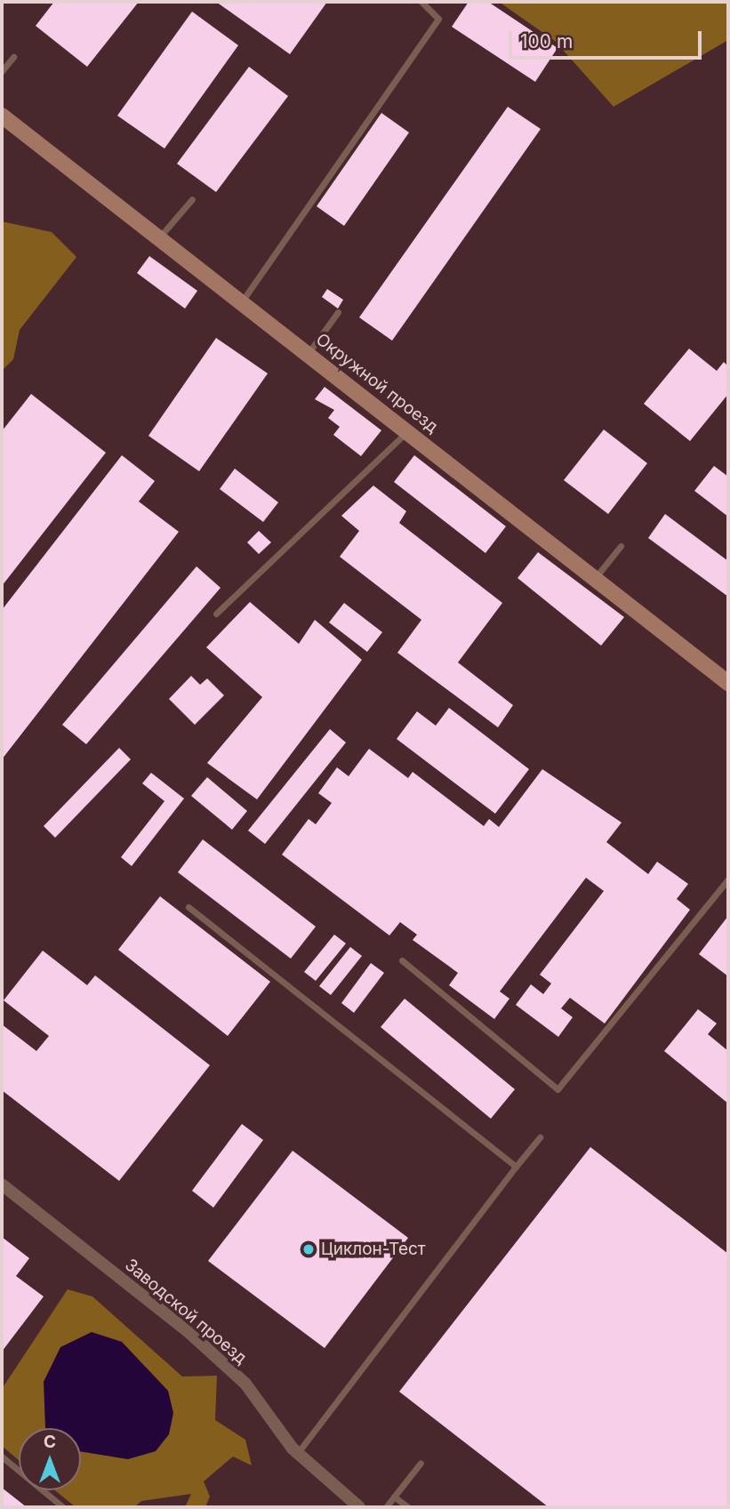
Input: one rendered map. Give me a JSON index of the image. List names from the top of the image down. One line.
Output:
{"streets":{"street":["Окружной проезд","Заводской проезд"]},"places":["Циклон-Тест"],"scale_bar":"100 m","north":"top"}
